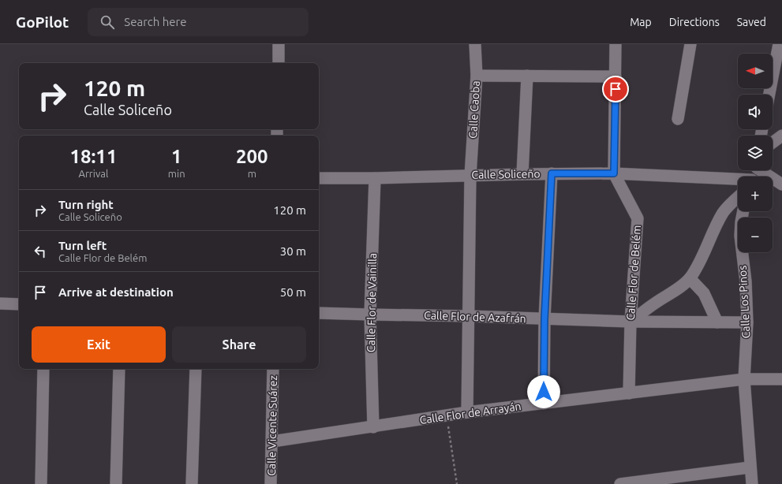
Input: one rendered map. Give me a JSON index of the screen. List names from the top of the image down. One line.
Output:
{"streets":{"street":["Calle Caoba","Calle Soliceño","Calle Flor de Belém","Calle Los Pinos","Calle Flor de Vainilla","Calle Flor de Azafrán","Calle Flor de Arrayán","Calle Vicente Suárez"]},"crossings":[["Calle Caoba","Calle Soliceño"],["Calle Caoba","Calle Flor de Azafrán"],["Calle Caoba","Calle Flor de Arrayán"],["Calle Soliceño","Calle Flor de Belém"],["Calle Soliceño","Calle Flor de Vainilla"],["Calle Flor de Belém","Calle Flor de Azafrán"],["Calle Flor de Belém","Calle Flor de Arrayán"],["Calle Los Pinos","Calle Flor de Azafrán"],["Calle Los Pinos","Calle Flor de Arrayán"],["Calle Flor de Vainilla","Calle Flor de Azafrán"],["Calle Flor de Vainilla","Calle Flor de Arrayán"],["Calle Flor de Arrayán","Calle Vicente Suárez"]],"north":"left","page":{"header":"GoPilot","search":"Search here","nav":["Map","Directions","Saved"],"map_buttons":["+","−"],"turn":["120 m","Calle Soliceño"],"eta":["18:11","Arrival","1","min","200","m"],"list":[{"name":"Turn right","note":"Calle Soliceño","value":"120 m"},{"name":"Turn left","note":"Calle Flor de Belém","value":"30 m"},{"name":"Arrive at destination","value":"50 m"}],"buttons":["Exit","Share"]}}
